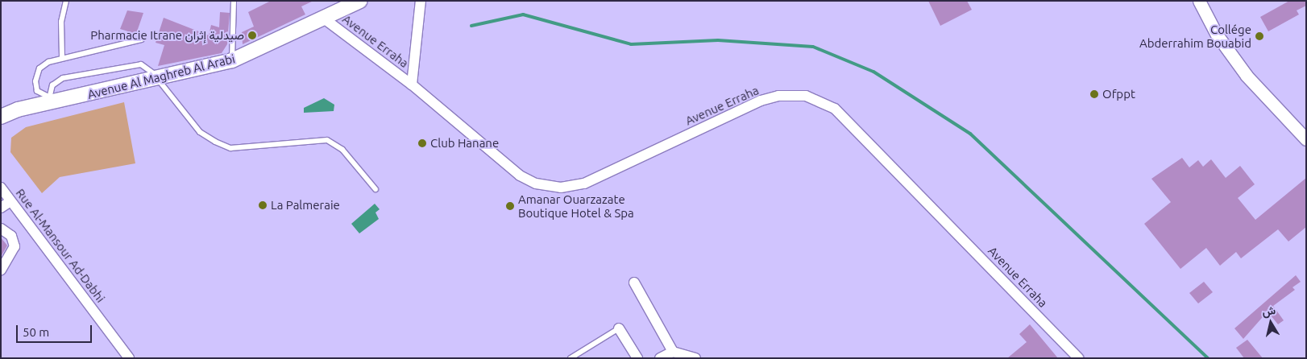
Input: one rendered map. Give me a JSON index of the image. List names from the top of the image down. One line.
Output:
{"streets":{"main road":["Avenue Al Maghreb Al Arabi"],"street":["Avenue Erraha","Rue Al-Mansour Ad-Dabhi"]},"crossings":[["Avenue Erraha","Avenue Al Maghreb Al Arabi"]],"places":["Pharmacie Itrane صيدلية إثران","Collége Abderrahim Bouabid","Ofppt","Club Hanane","La Palmeraie","Amanar Ouarzazate Boutique Hotel & Spa"],"scale_bar":"50 m","north":"top"}
